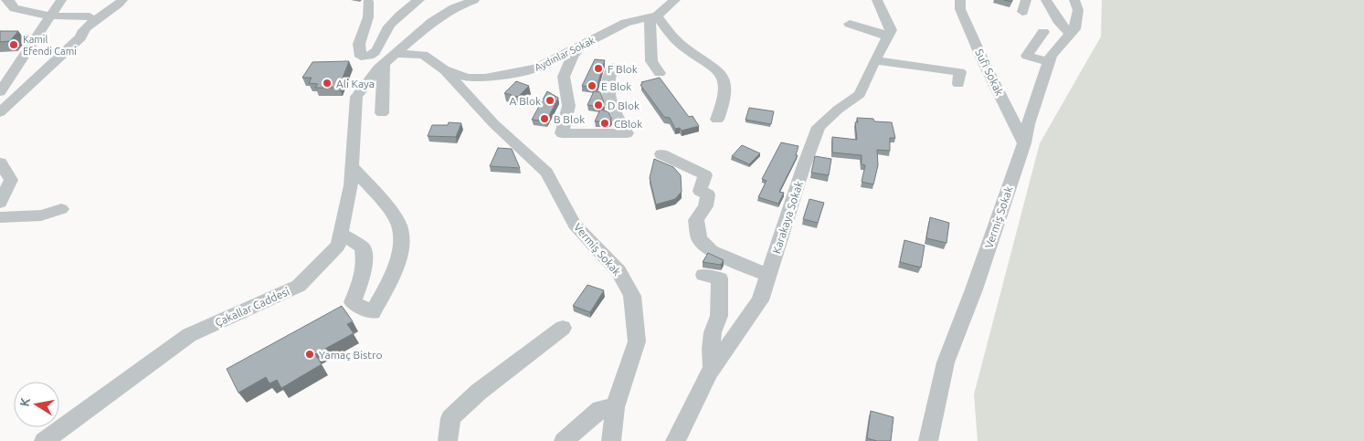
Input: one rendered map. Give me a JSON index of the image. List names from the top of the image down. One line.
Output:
{"streets":{"street":["Aydınlar Sokak","Sufi Sokak","Karakaya Sokak","Vermiş Sokak","Çakallar Caddesi"]},"crossings":[["Aydınlar Sokak","Vermiş Sokak"],["Sufi Sokak","Vermiş Sokak"],["Vermiş Sokak","Çakallar Caddesi"]],"places":["Kamil Efendi Cami","F Blok","Ali Kaya","E Blok","A Blok","D Blok","B Blok","CBlok","Yamaç Bistro"],"north":"left"}
